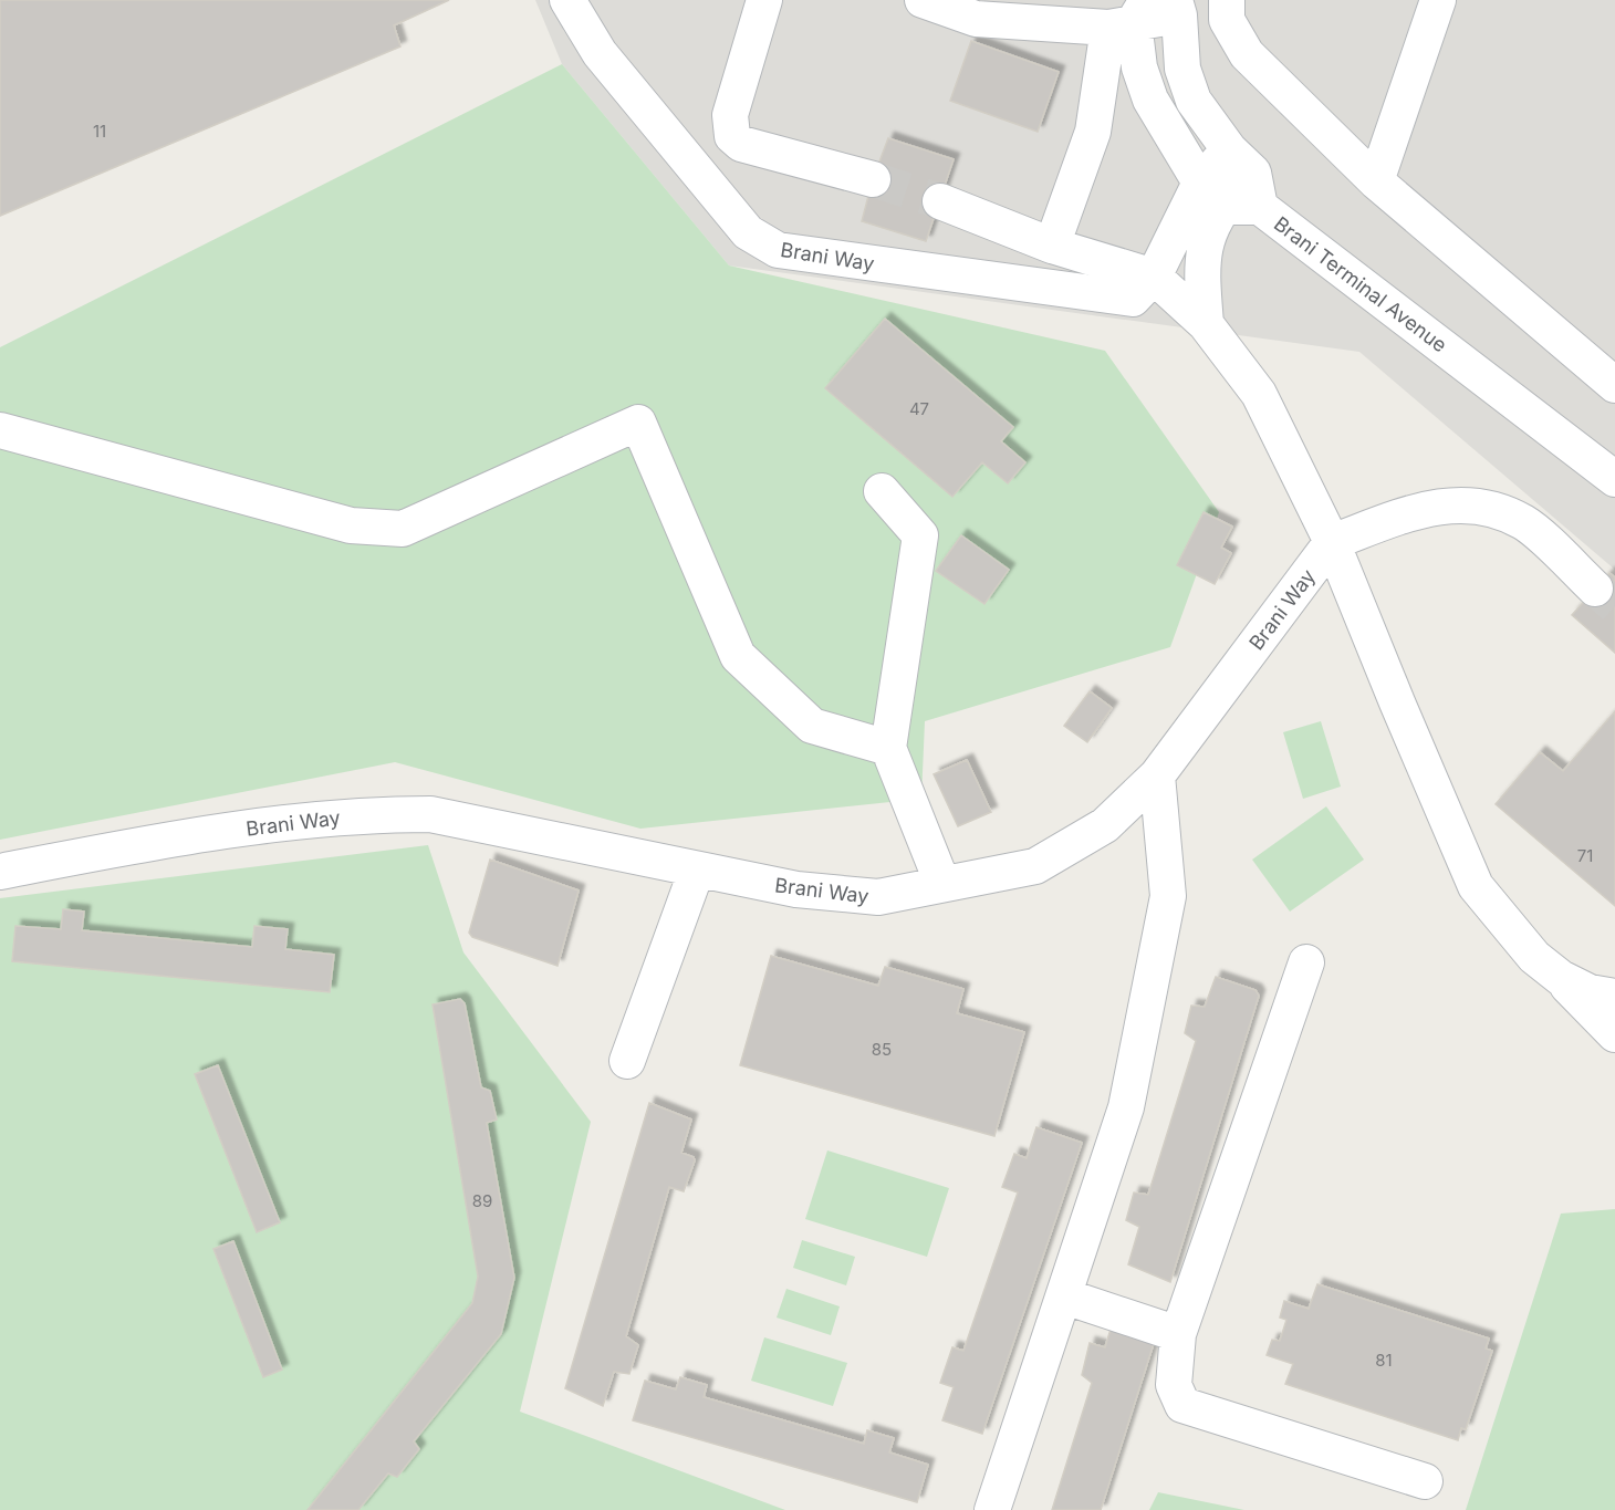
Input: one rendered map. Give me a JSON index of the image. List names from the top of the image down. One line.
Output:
{"streets":{"street":["Brani Way","Brani Terminal Avenue"]},"crossings":[["Brani Way","Brani Terminal Avenue"]],"house_numbers":["11","47","71","85","89","81"]}
